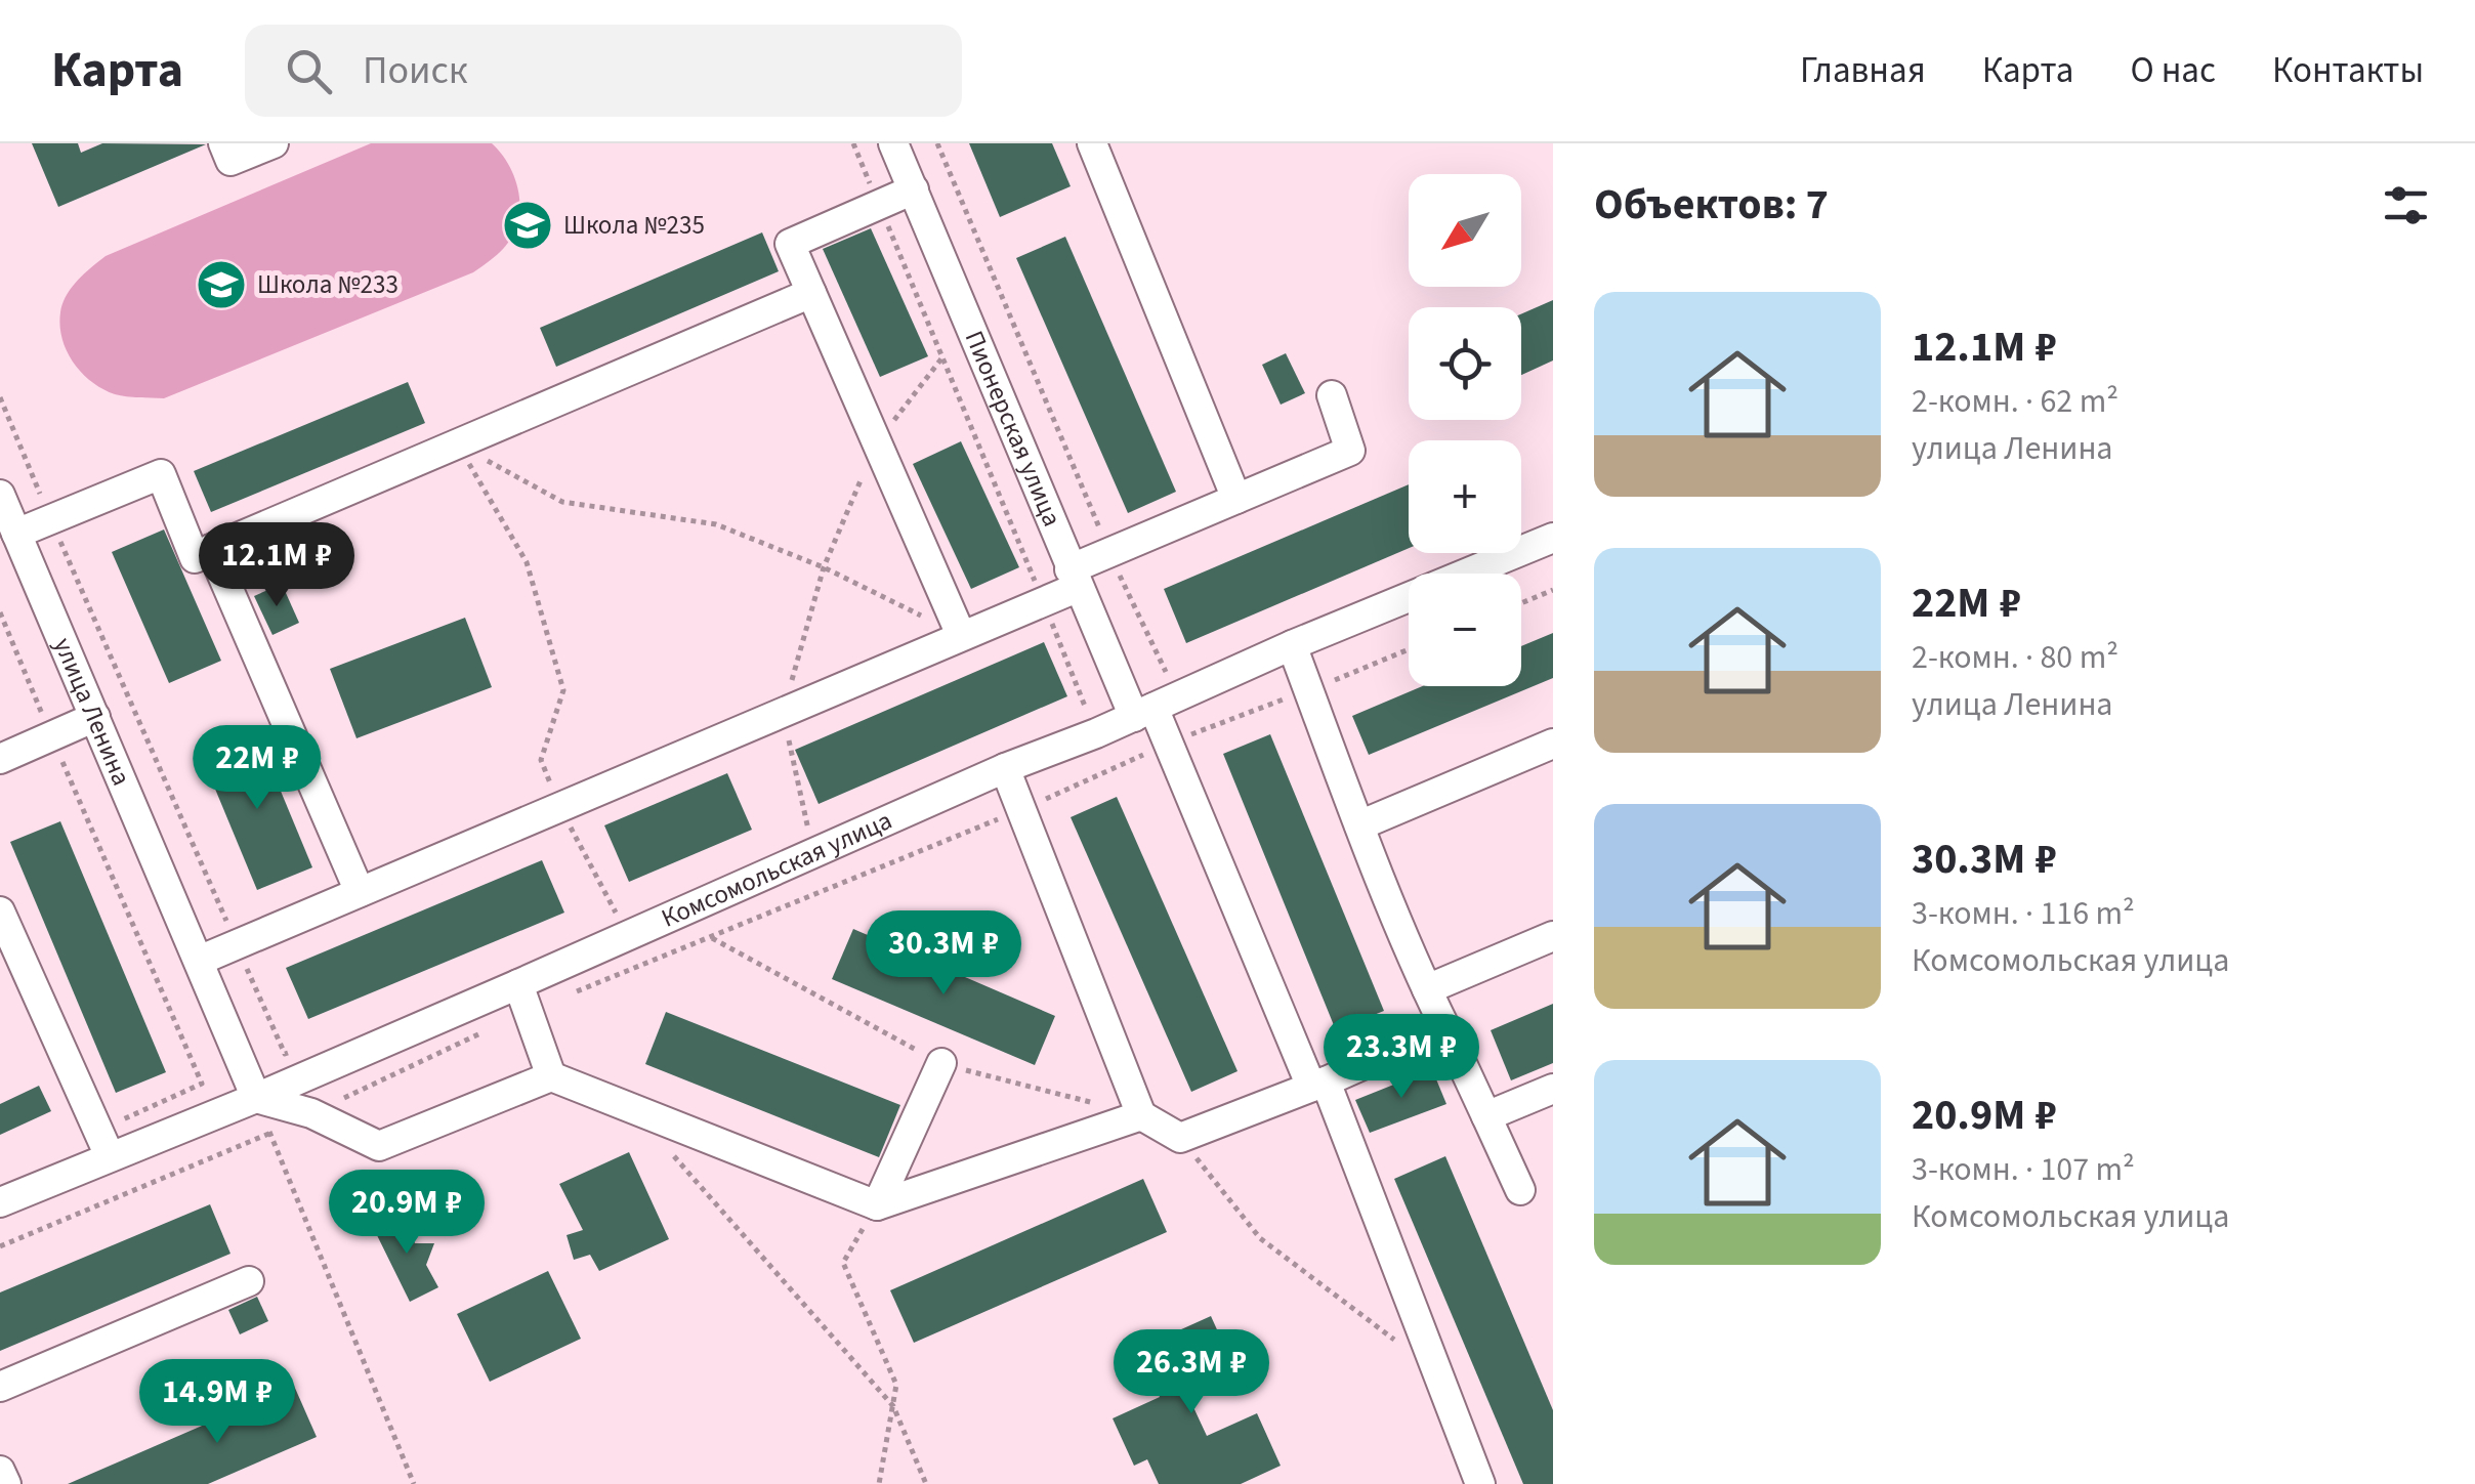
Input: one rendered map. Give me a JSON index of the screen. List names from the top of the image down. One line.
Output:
{"streets":{"street":["Пионерская улица","улица Ленина","Комсомольская улица"]},"crossings":[["Пионерская улица","Комсомольская улица"],["улица Ленина","Комсомольская улица"]],"places":{"school or university":["Школа №235","Школа №233"]},"north":"bottom left","page":{"header":"Карта","search":"Поиск","nav":["Главная","Карта","О нас","Контакты"],"heading":"Объектов: 7","map_buttons":["+","−"],"list":[{"name":"12.1M ₽","note":"2-комн. · 62 m² · улица Ленина"},{"name":"22M ₽","note":"2-комн. · 80 m² · улица Ленина"},{"name":"30.3M ₽","note":"3-комн. · 116 m² · Комсомольская улица"},{"name":"20.9M ₽","note":"3-комн. · 107 m² · Комсомольская улица"}],"price":["12.1M ₽","22M ₽","30.3M ₽","23.3M ₽","20.9M ₽","26.3M ₽","14.9M ₽"]}}
